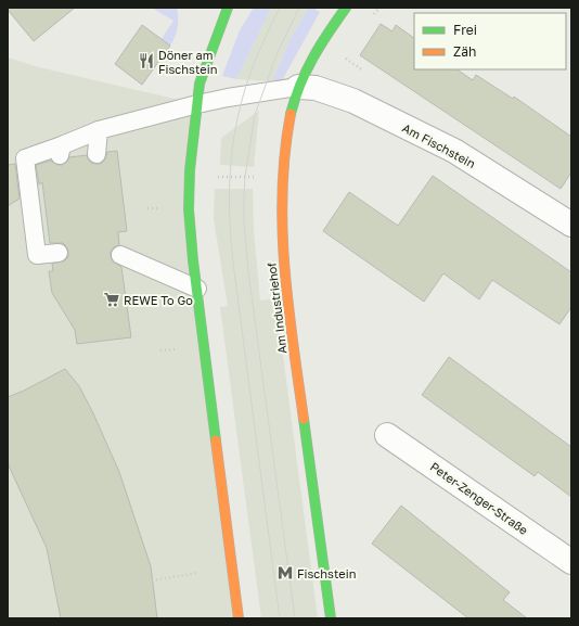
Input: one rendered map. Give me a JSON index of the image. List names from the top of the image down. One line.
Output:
{"streets":{"main road":["Am Industriehof"],"street":["Am Fischstein","Peter-Zenger-Straße"]},"crossings":[["Am Fischstein","Am Industriehof"]],"places":{"restaurant":["Döner am Fischstein"],"supermarket":["REWE To Go"],"metro station":["Fischstein"]},"legend":["Frei","Zäh"]}
